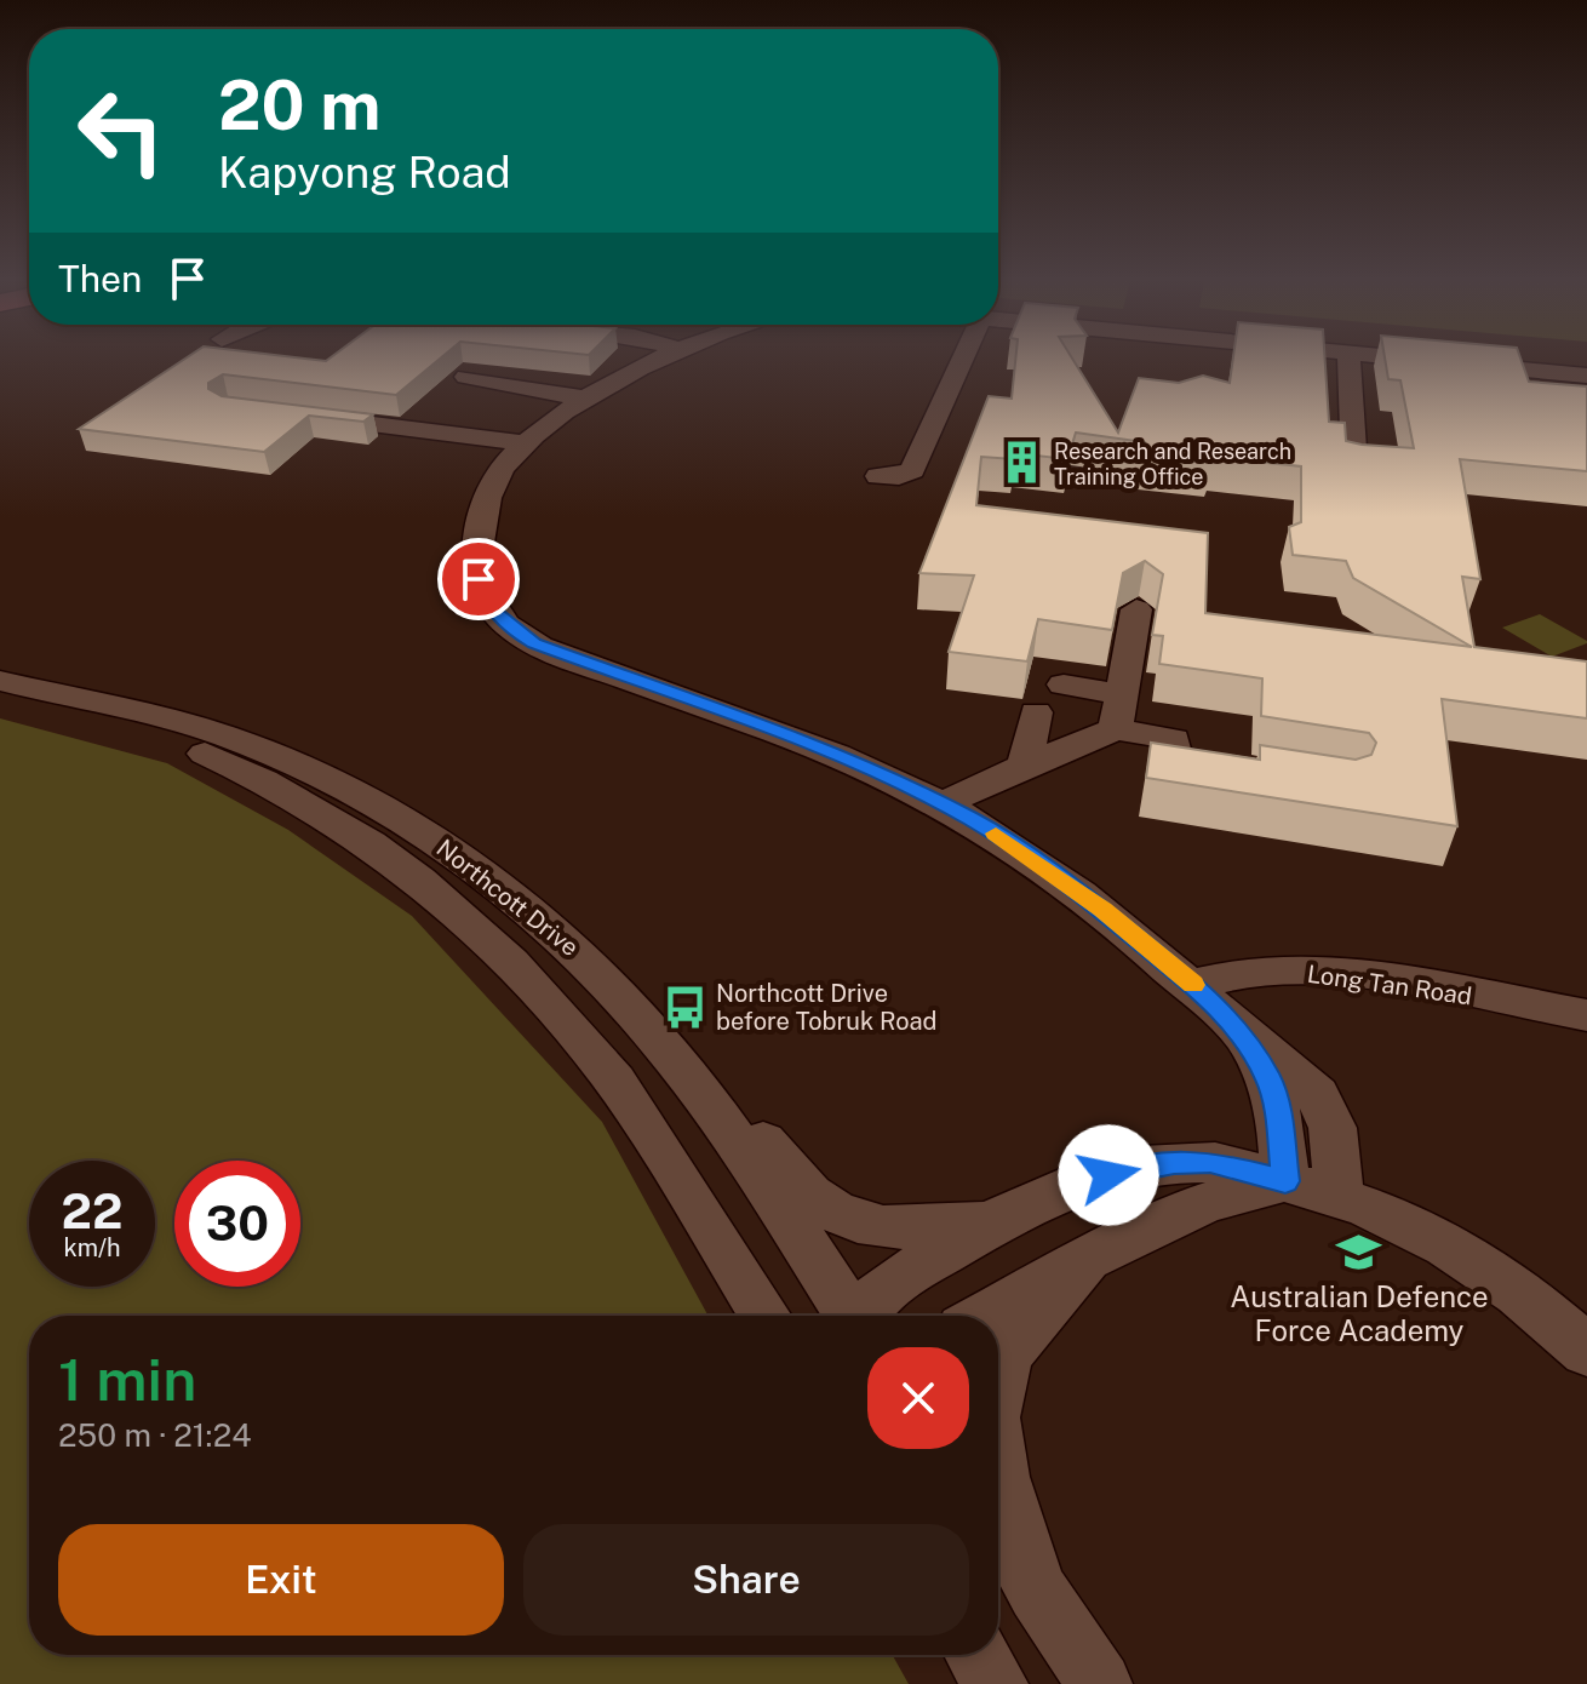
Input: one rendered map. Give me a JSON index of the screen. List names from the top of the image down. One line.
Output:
{"streets":{"street":["Northcott Drive","Long Tan Road"]},"places":{"building":["Research and Research Training Office"],"bus stop":["Northcott Drive before Tobruk Road"],"school or university":["Australian Defence Force Academy"]},"page":{"turn":["20 m","Kapyong Road"],"then":"Then","speed":"22 km/h","limit":"30","heading":["1 min","250 m · 21:24"],"buttons":["Exit","Share"]}}
